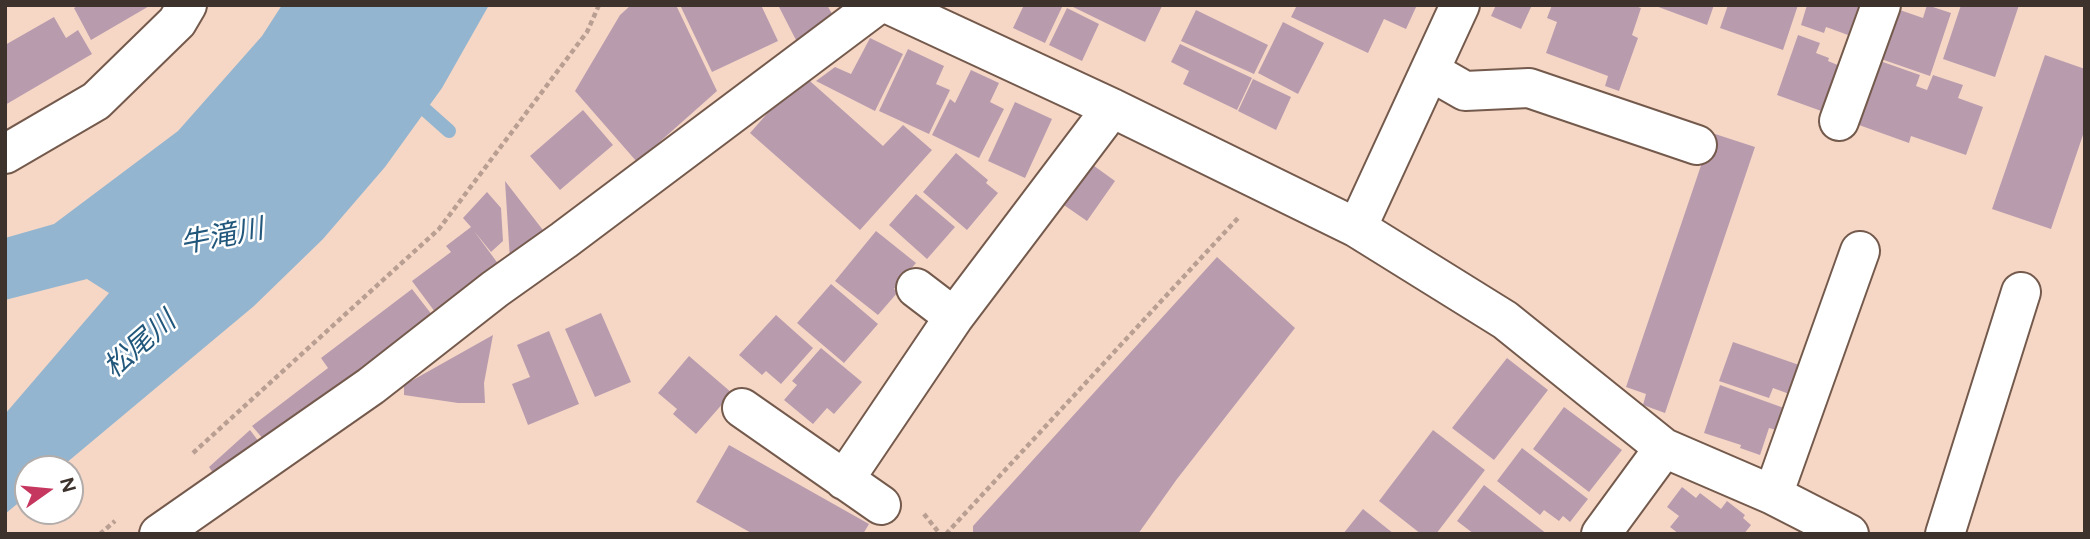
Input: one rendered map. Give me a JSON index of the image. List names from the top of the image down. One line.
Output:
{"water":["牛滝川","松尾川"],"north":"right"}
